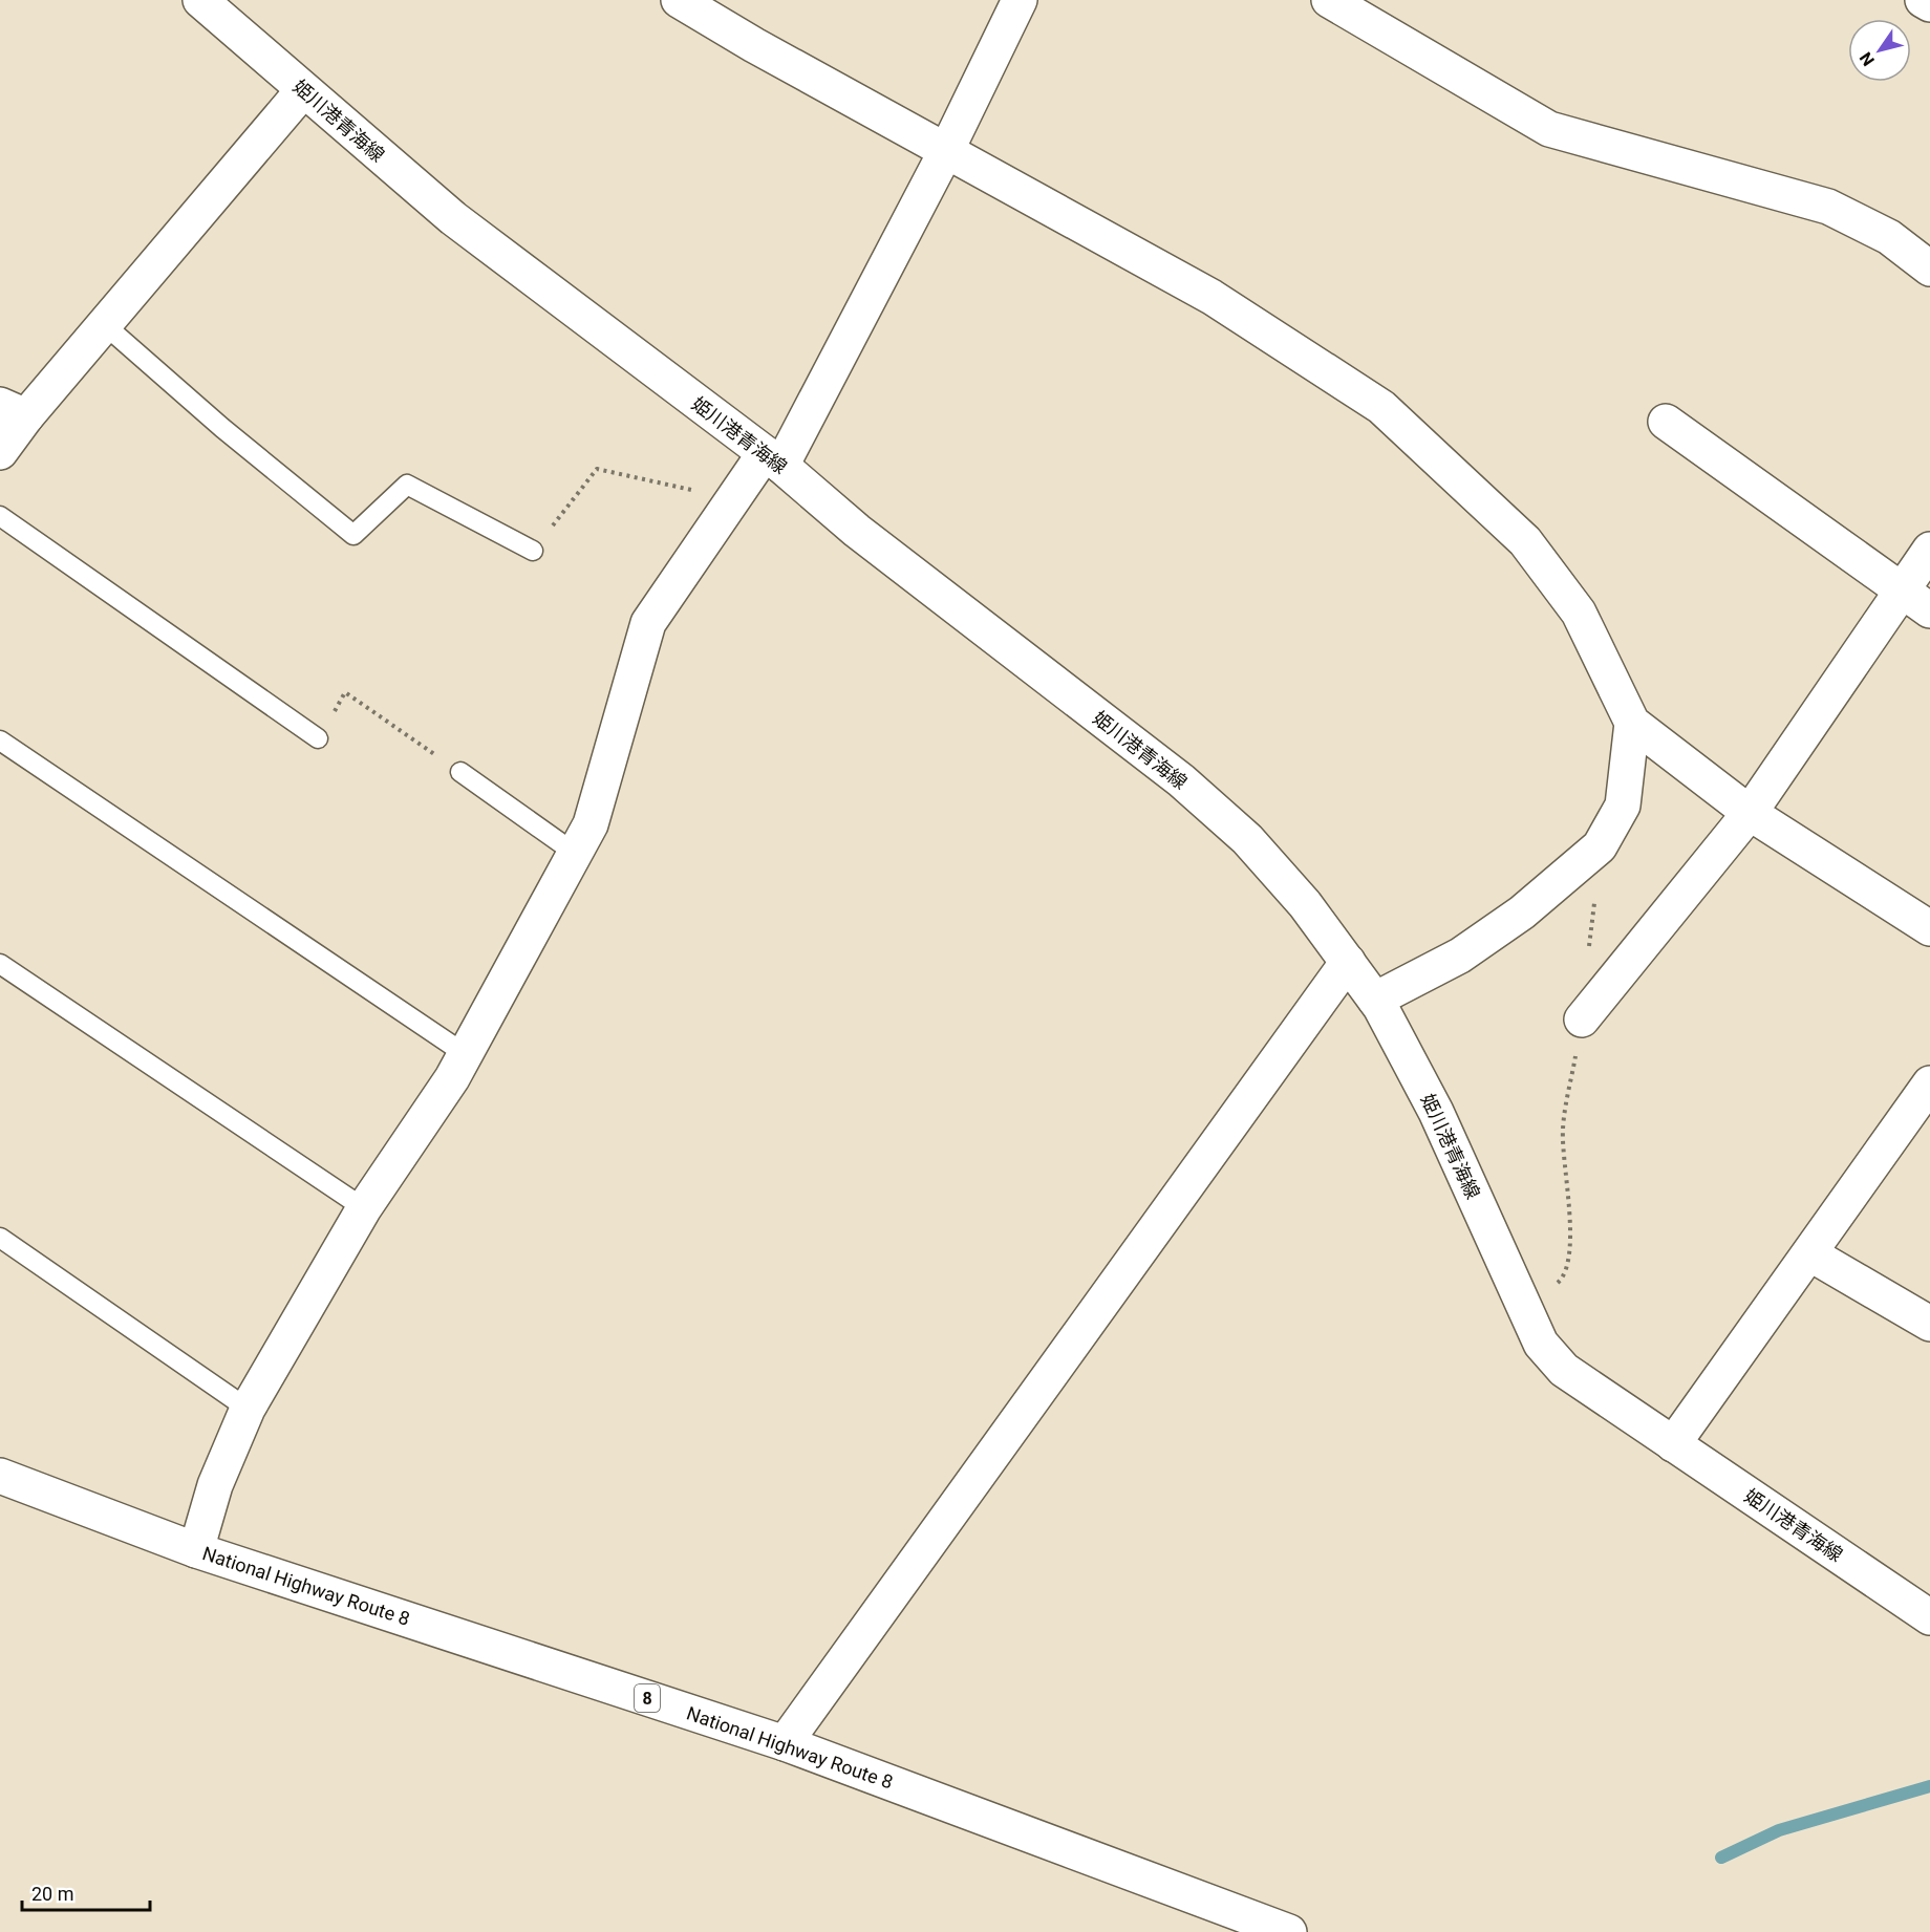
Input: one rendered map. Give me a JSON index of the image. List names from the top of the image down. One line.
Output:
{"streets":{"main road":["姫川港青海線","National Highway Route 8","8"]},"scale_bar":"20 m","north":"bottom left"}
